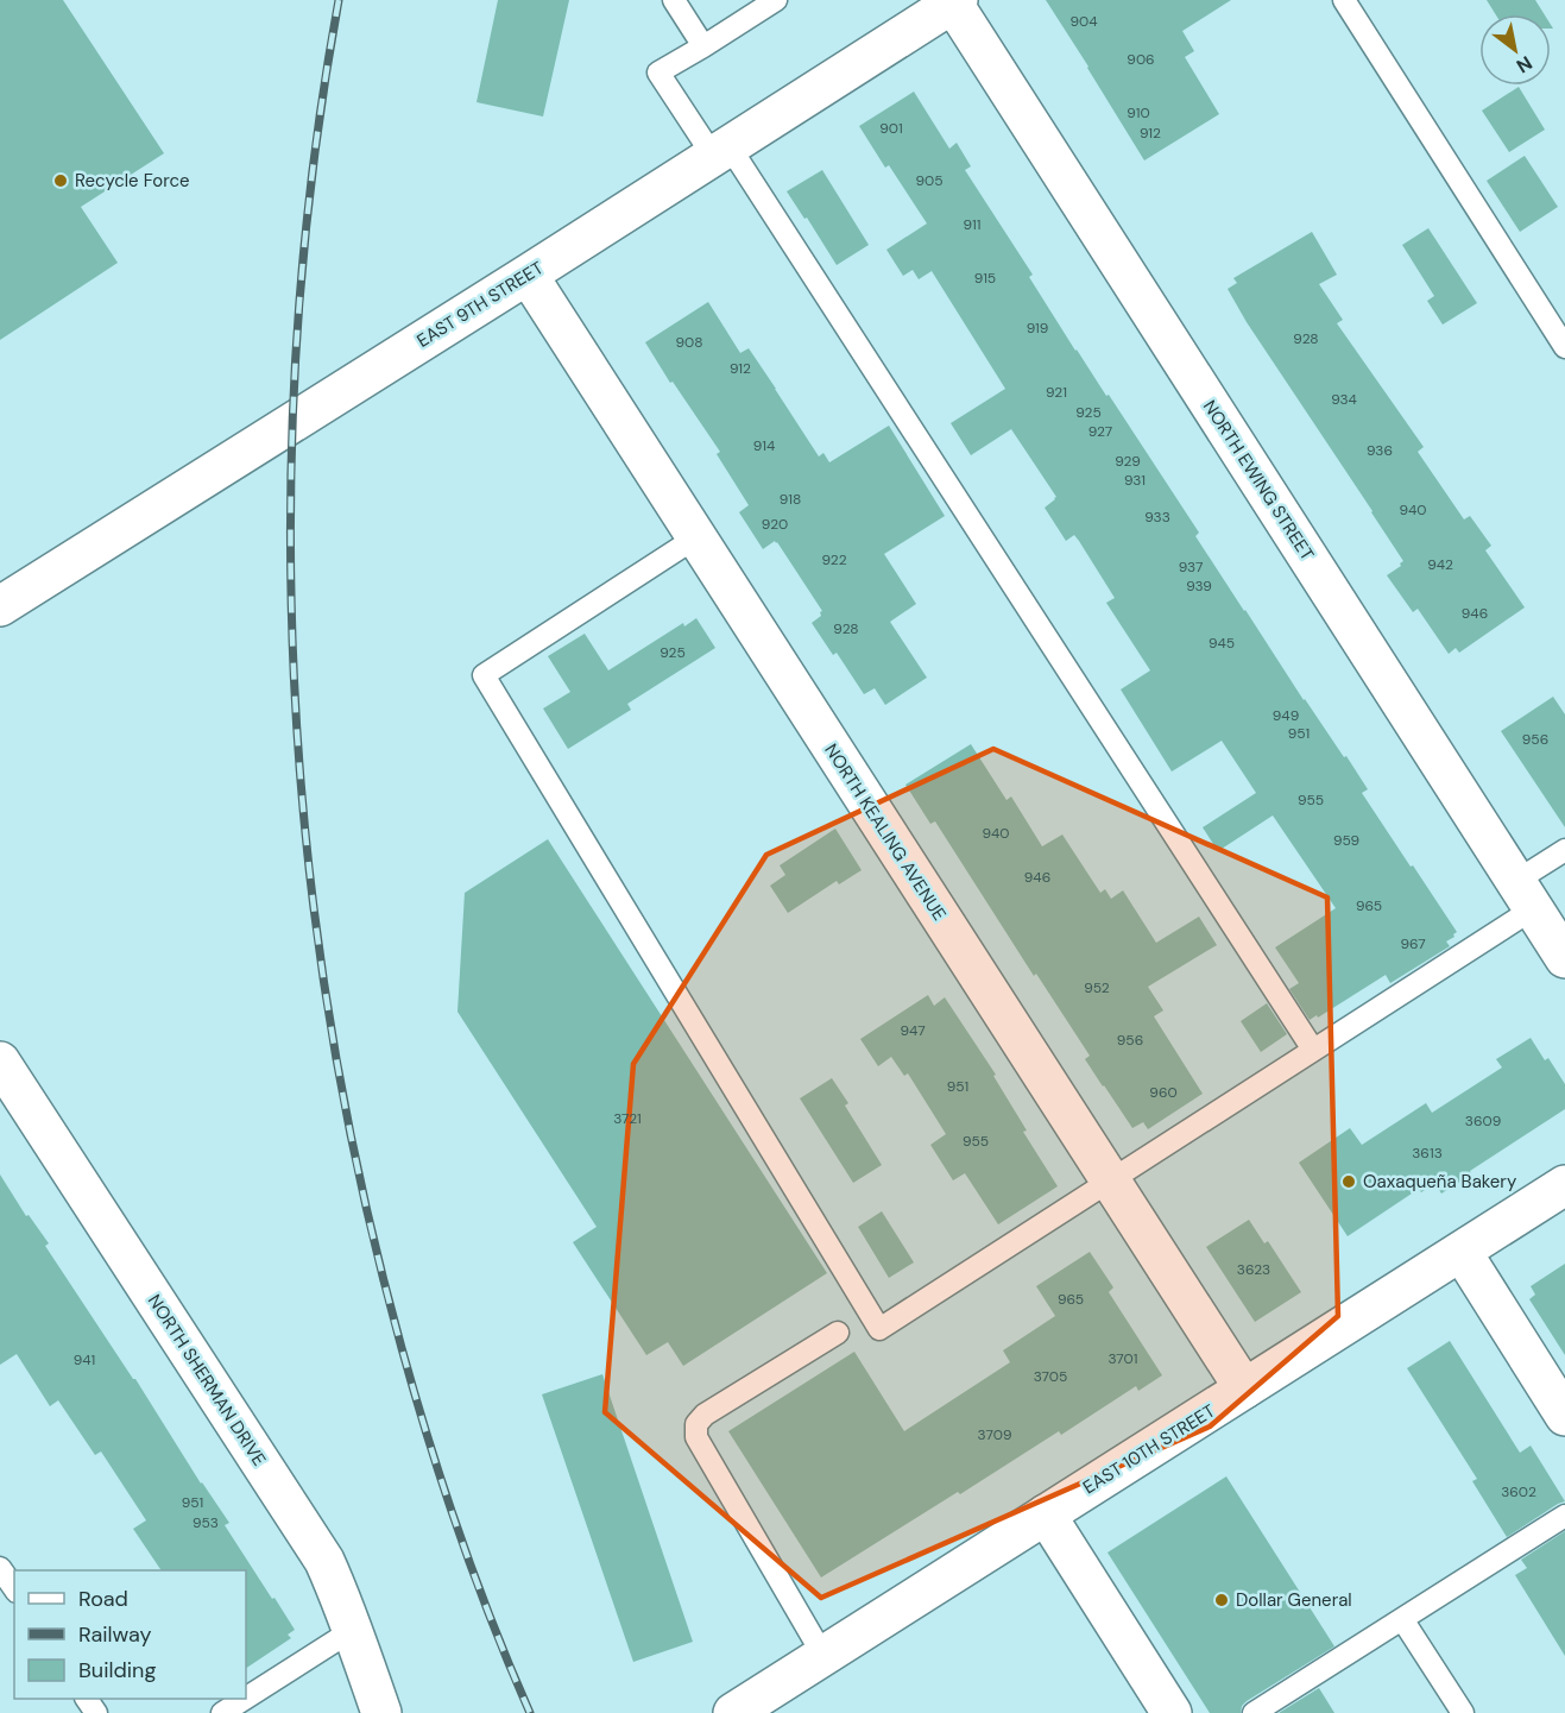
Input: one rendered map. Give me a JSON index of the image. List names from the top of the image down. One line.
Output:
{"streets":{"street":["EAST 9TH STREET","NORTH EWING STREET","NORTH KEALING AVENUE","NORTH SHERMAN DRIVE","EAST 10TH STREET"]},"crossings":[["EAST 9TH STREET","NORTH EWING STREET"],["EAST 9TH STREET","NORTH KEALING AVENUE"],["NORTH KEALING AVENUE","EAST 10TH STREET"]],"places":["Recycle Force","Oaxaqueña Bakery","Dollar General"],"house_numbers":["904","906","910","901","912","905","911","915","919","928","908","912","921","934","925","927","914","936","929","931","918","940","933","920","922","942","937","939","946","928","945","925","949","951","956","955","940","959","946","965","967","952","947","956","951","960","3721","3609","955","3613","3623","965","3701","941","3705","3709","3602","951","953"],"legend":["Road","Railway","Building"],"north":"bottom right"}
